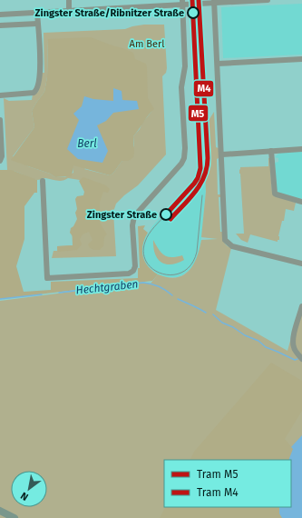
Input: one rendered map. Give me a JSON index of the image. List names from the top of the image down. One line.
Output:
{"water":["Berl","Hechtgraben"],"parks":["Am Berl"],"places":["Zingster Straße/Ribnitzer Straße","Zingster Straße"],"lines":["tram line M5","tram line M4"],"legend":["Tram M5","Tram M4"],"north":"bottom left"}
